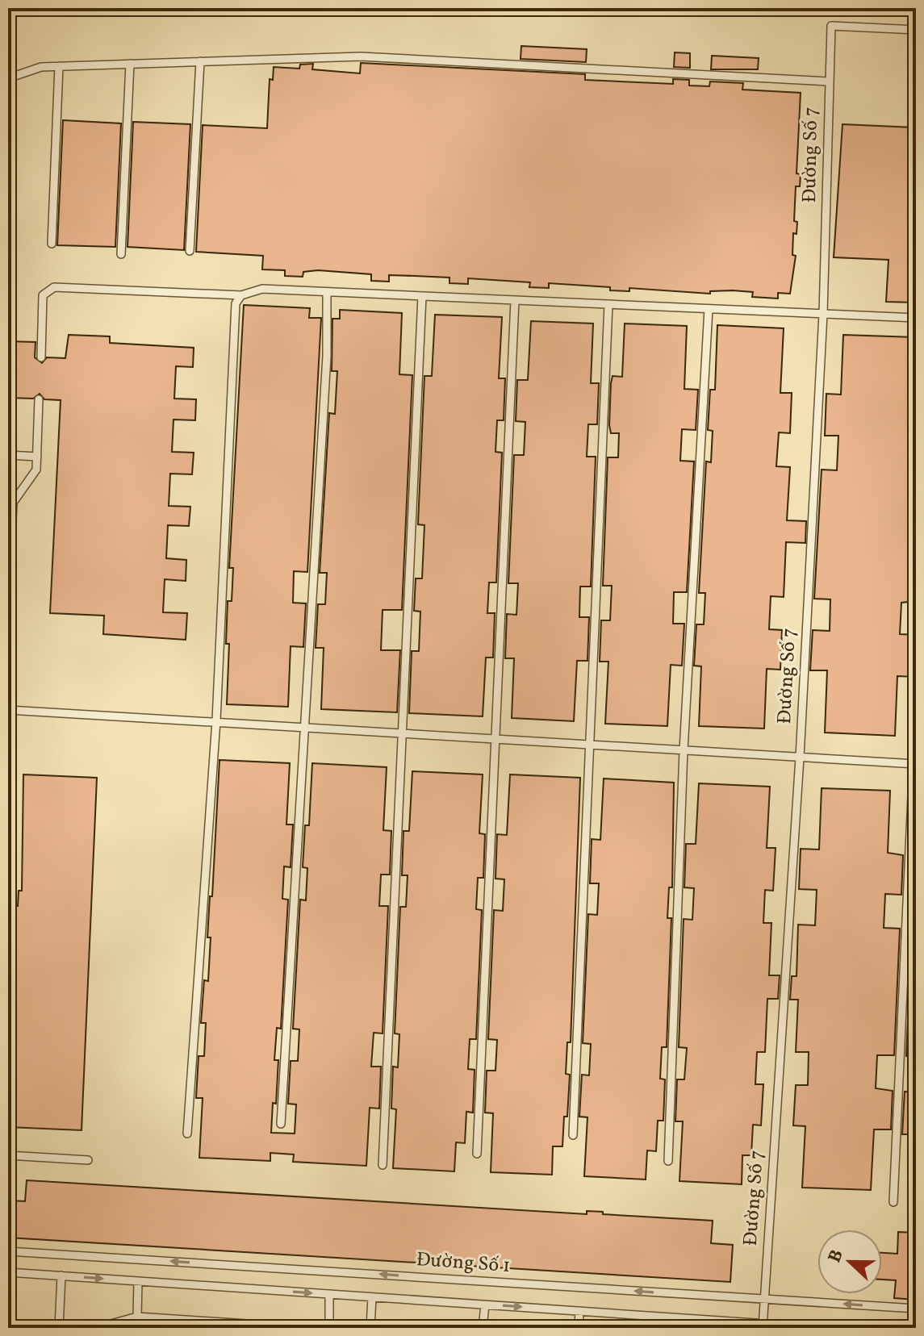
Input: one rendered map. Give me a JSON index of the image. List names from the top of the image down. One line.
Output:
{"streets":{"lane":["Đường Số 7","Đường Số 1"]},"crossings":[["Đường Số 7","Đường Số 1"]],"north":"left"}
